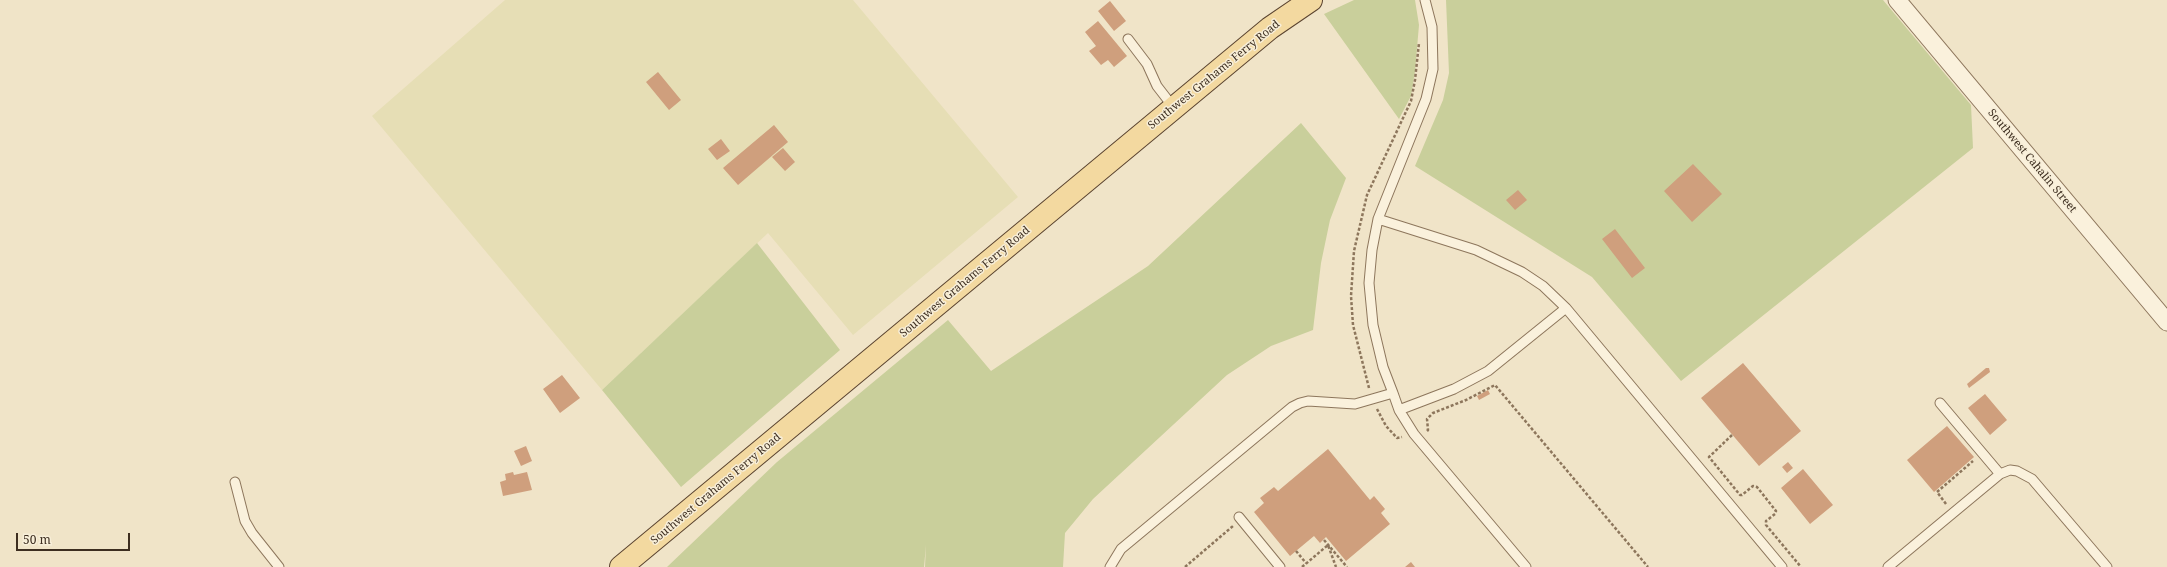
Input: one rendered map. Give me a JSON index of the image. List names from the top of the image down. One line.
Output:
{"streets":{"main road":["Southwest Grahams Ferry Road"],"street":["Southwest Cahalin Street"]},"scale_bar":"50 m"}
